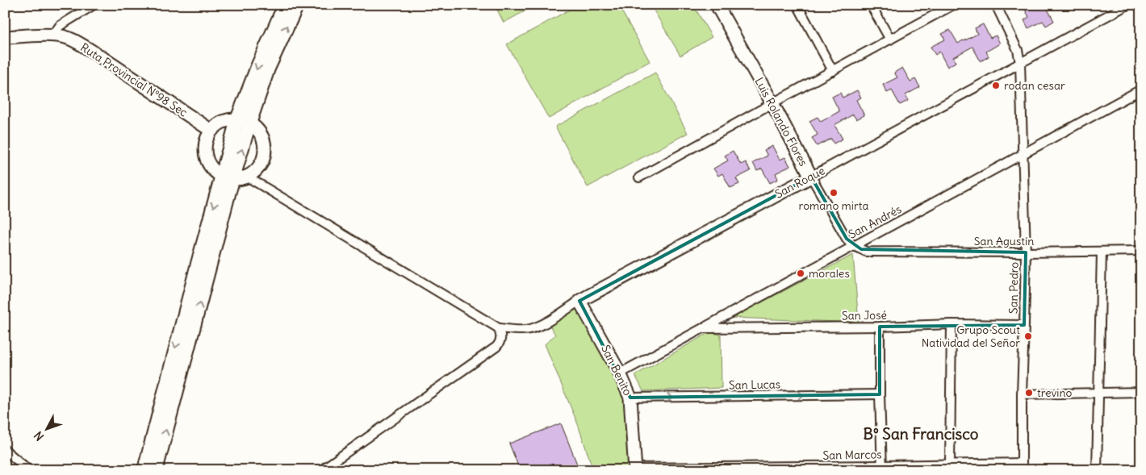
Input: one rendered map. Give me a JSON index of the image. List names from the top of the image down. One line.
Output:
{"streets":{"street":["Ruta Provincial Nº98 Sec","Luis Rolando Flores","San Roque","San Andrés","San Agustín","San Pedro","San José","San Benito","San Lucas","San Marcos"]},"crossings":[["Luis Rolando Flores","San Roque"],["Luis Rolando Flores","San Andrés"],["Luis Rolando Flores","San Agustín"],["San Roque","San Pedro"],["San Roque","San Benito"],["San Andrés","San Pedro"],["San Andrés","San José"],["San Andrés","San Benito"],["San Agustín","San Pedro"],["San Pedro","San José"],["San Pedro","San Marcos"],["San Benito","San Lucas"],["San Benito","San Marcos"]],"one_way":["San Lucas"],"districts":["Bº San Francisco"],"places":["rodan cesar","romano mirta","morales","Grupo Scout Natividad del Señor","trevino"],"north":"bottom left"}
